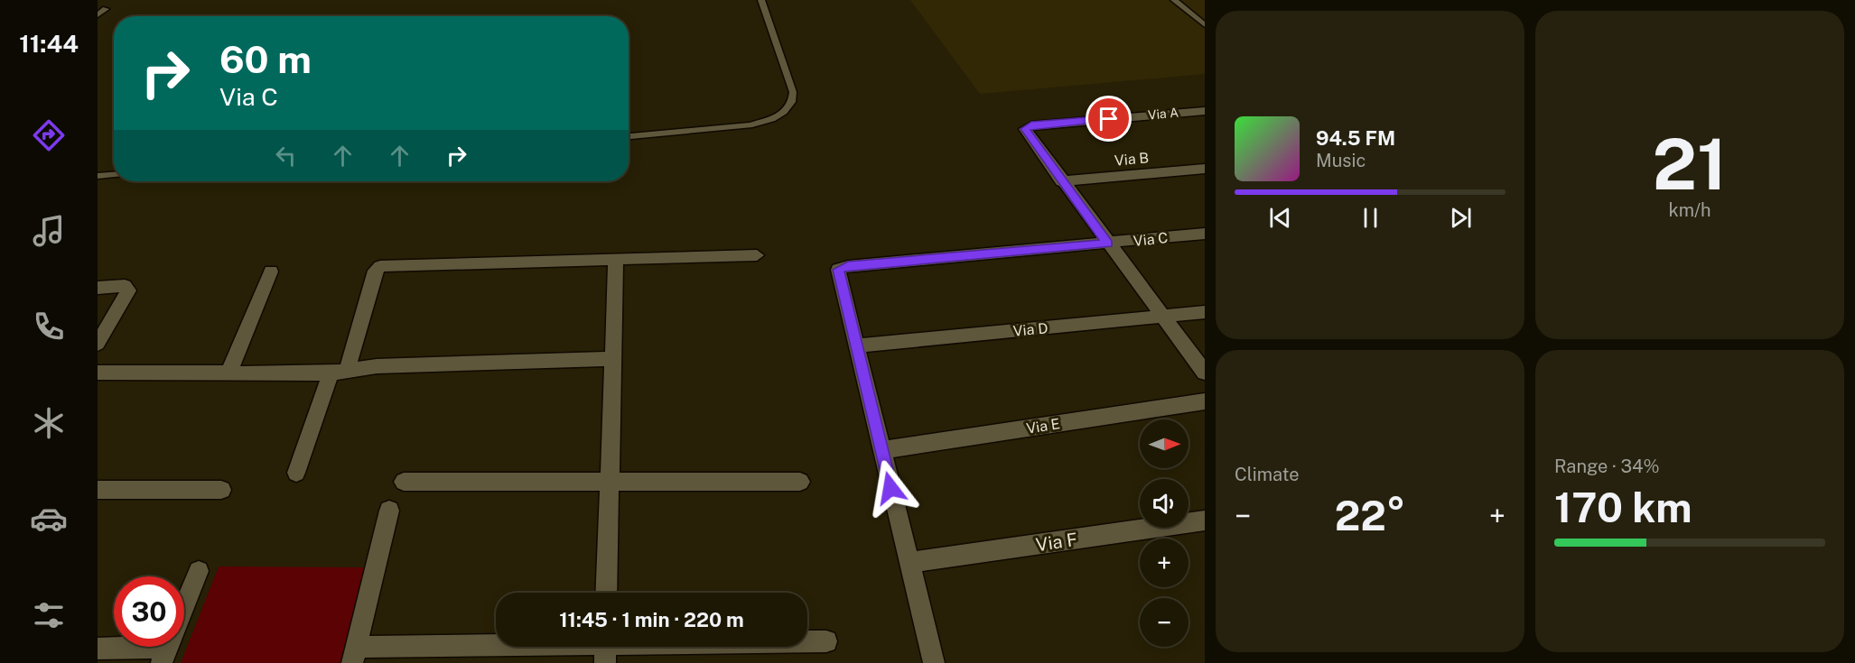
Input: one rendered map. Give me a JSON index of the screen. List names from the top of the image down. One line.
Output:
{"streets":{"street":["Via A","Via B","Via C","Via D","Via E","Via F"]},"crossings":[["Via A","Via B"],["Via C","Via D"]],"north":"right","page":{"tabs":"11:44","tile":[["21","km/h"],"Climate",["Range · 34%","170 km"]],"turn":["60 m","Via C"],"song":["94.5 FM","Music"],"map_buttons":["+","−"],"heat":["−","22°","+"],"limit":"30","trip":"11:45 · 1 min · 220 m"}}
